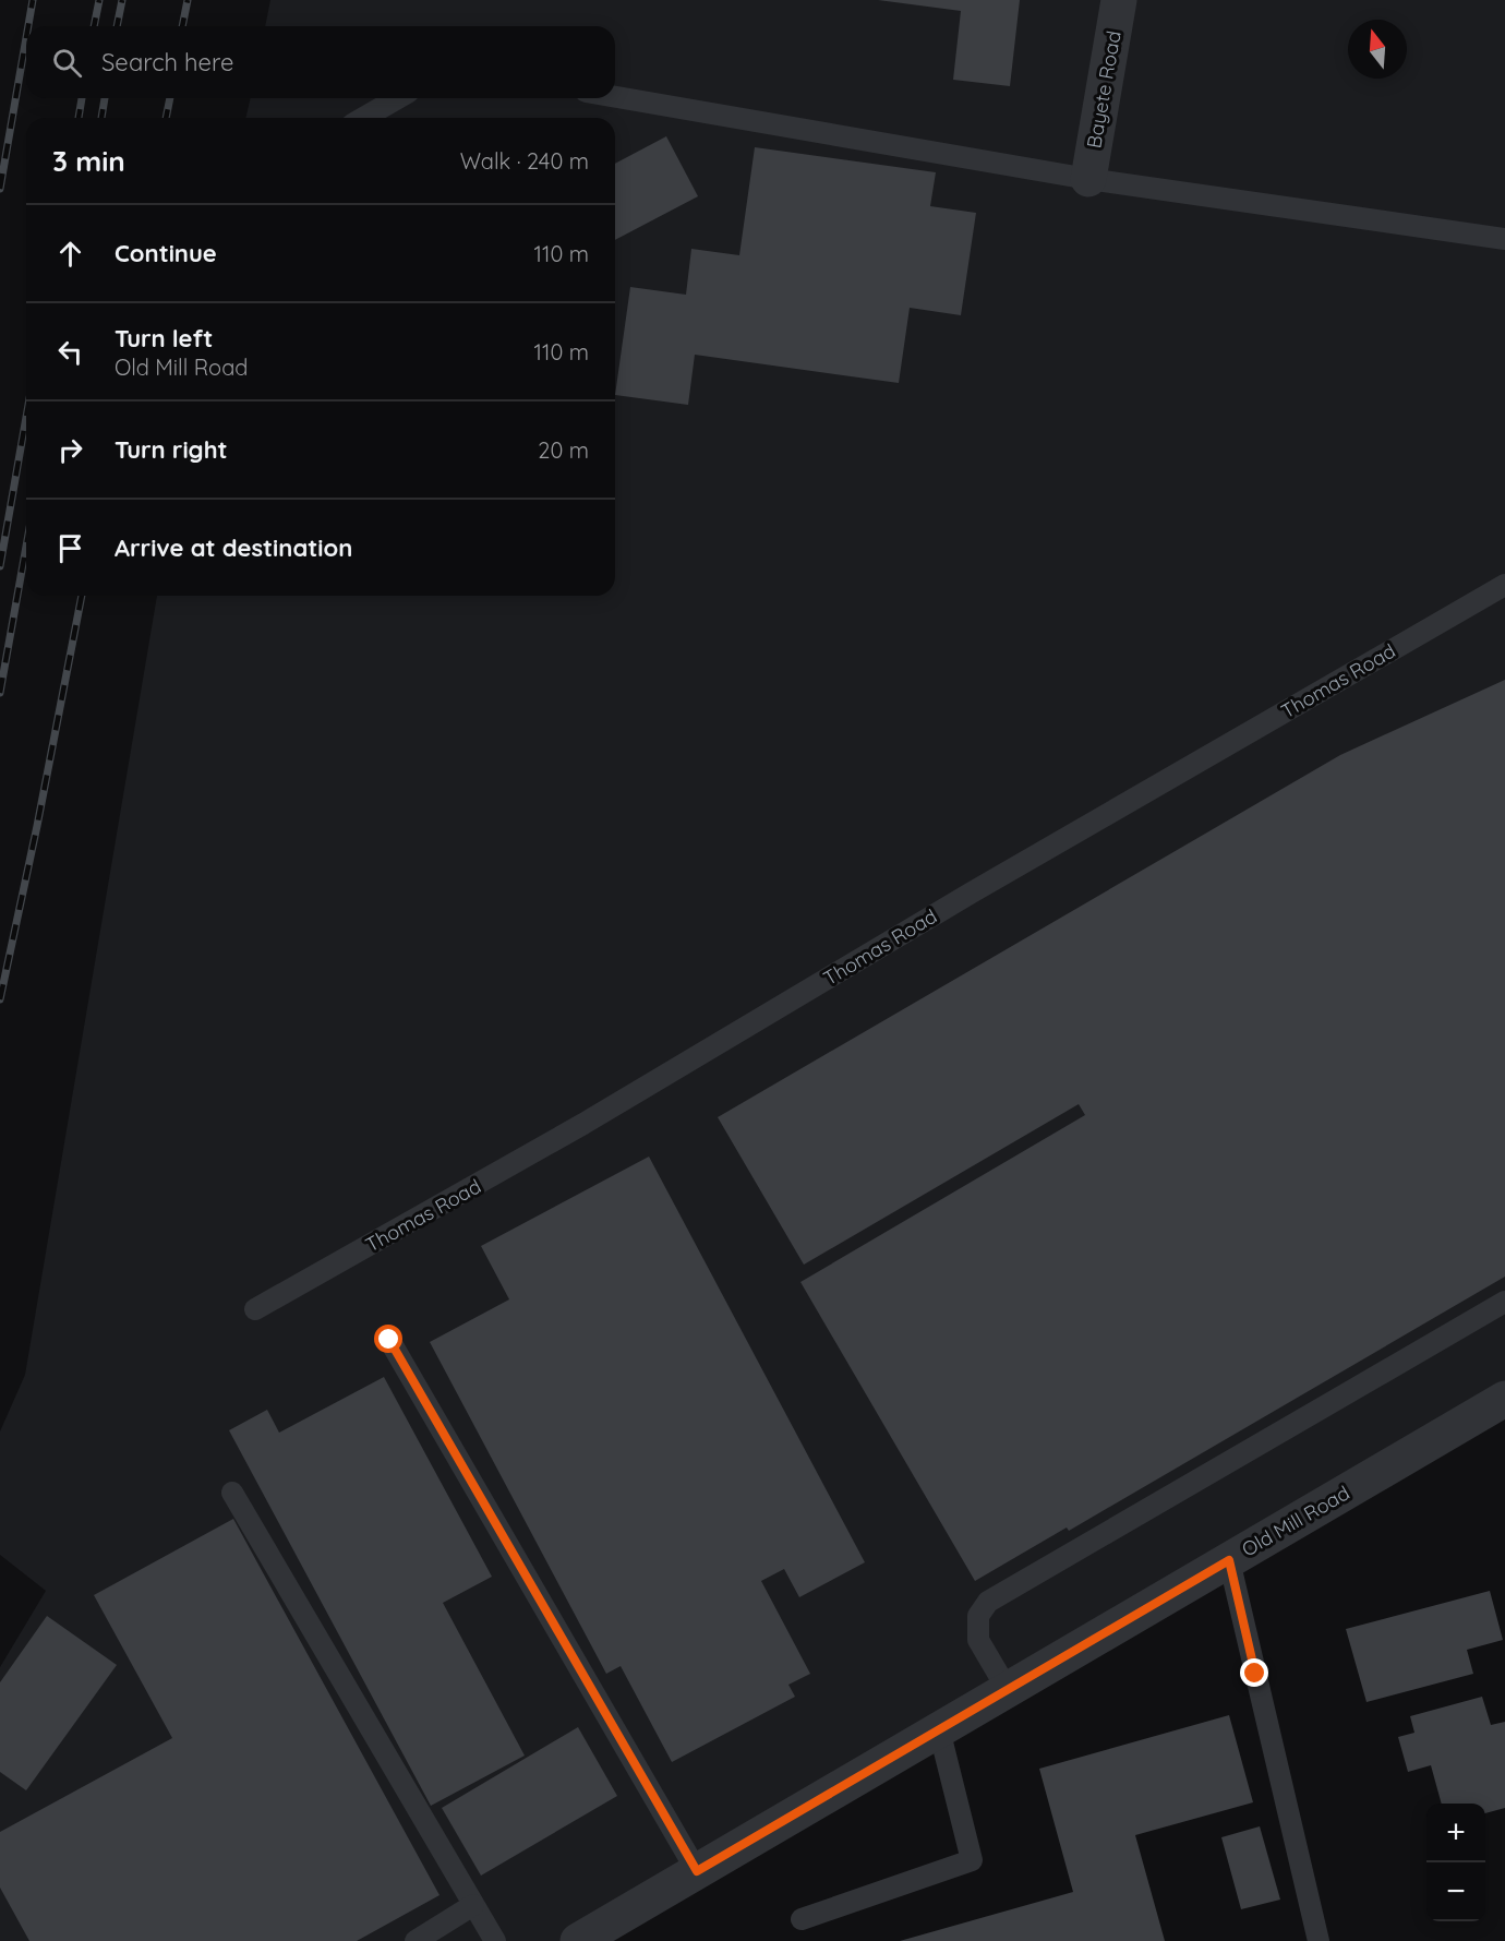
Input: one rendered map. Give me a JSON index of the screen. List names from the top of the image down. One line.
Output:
{"streets":{"street":["Bayete Road","Old Mill Road"],"lane":["Thomas Road"]},"north":"top","page":{"search":"Search here","heading":["3 min","Walk · 240 m"],"list":[["Continue","110 m"],["Turn left","Old Mill Road","110 m"],["Turn right","20 m"],"Arrive at destination"],"map_buttons":["+","−"]}}
